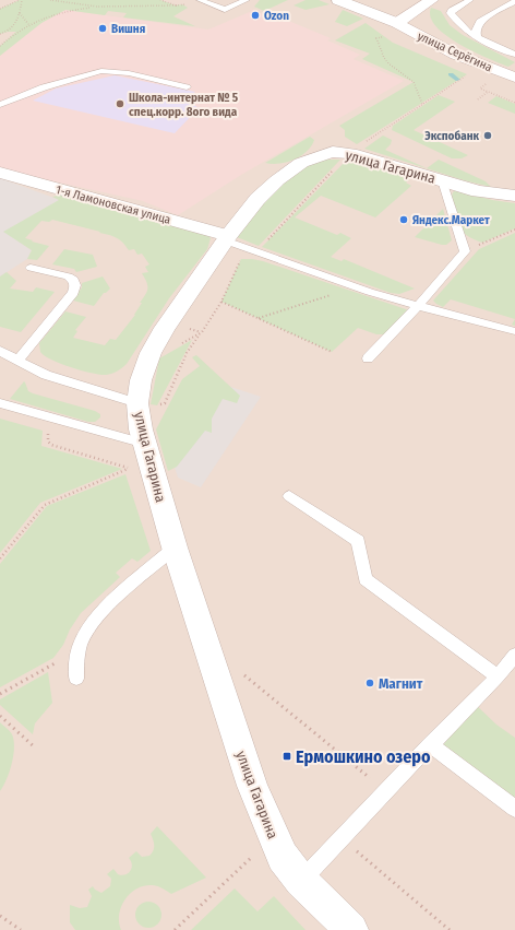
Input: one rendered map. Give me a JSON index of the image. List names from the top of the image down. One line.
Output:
{"streets":{"street":["улица Серёгина","улица Гагарина","1-я Ламоновская улица"]},"crossings":[["улица Гагарина","1-я Ламоновская улица"]],"places":{"other":["Ozon","Вишня","Школа-интернат № 5 спец.корр. 8ого вида","Экспобанк","Яндекс.Маркет","Магнит"],"transit":["Ермошкино озеро"]}}
